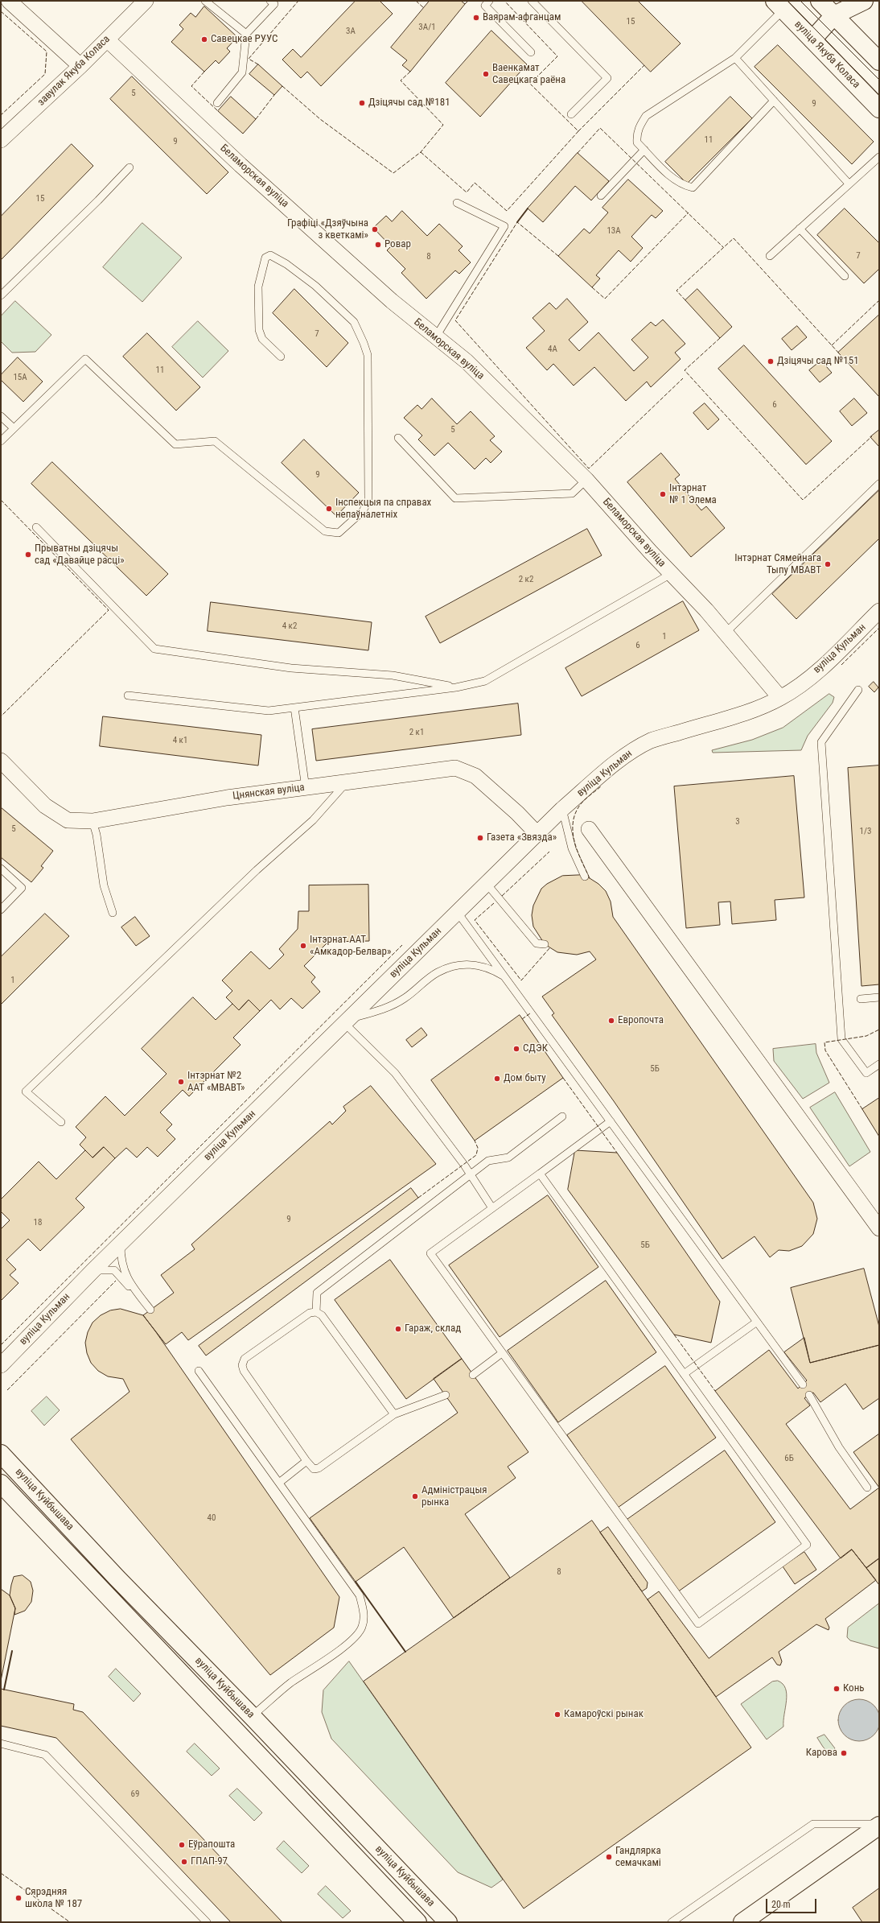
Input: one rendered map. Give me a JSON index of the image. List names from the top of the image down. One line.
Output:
{"streets":{"main road":["вуліца Якуба Коласа","вуліца Куйбышава"],"street":["завулак Якуба Коласа","Беламорская вуліца","вуліца Кульман","Цнянская вуліца"]},"crossings":[["завулак Якуба Коласа","Беламорская вуліца"],["Беламорская вуліца","вуліца Кульман"],["вуліца Кульман","Цнянская вуліца"]],"places":["Ваярам-афганцам","Савецкае РУУС","Ваенкамат Савецкага раёна","Дзіцячы сад №181","Графіці «Дзяўчына з кветкамі»","Ровар","Дзіцячы сад №151","Інтэрнат № 1 Элема","Інспекцыя па справах непаўналетніх","Прыватны дзіцячы сад «Давайце расці»","Інтэрнат Сямейнага Тыпу МВАВТ","Газета «Звязда»","Інтэрнат ААТ «Амкадор-Белвар»","Европочта","СДЭК","Дом быту","Інтэрнат №2 ААТ «МВАВТ»","Гараж, склад","Адміністрацыя рынка","Конь","Камароўскі рынак","Карова","Еўрапошта","Гандлярка семачкамі","ГПАП-97","Сярэдняя школа № 187"],"house_numbers":["15","3А/1","3А","5","9","11","9","15","13А","7","8","7","4А","11","15А","6","5","9","2 к2","4 к2","1","6","2 к1","4 к1","3","5","1/3","1","5Б","9","18","5Б","6Б","40","8","69"],"scale_bar":"20 m"}
